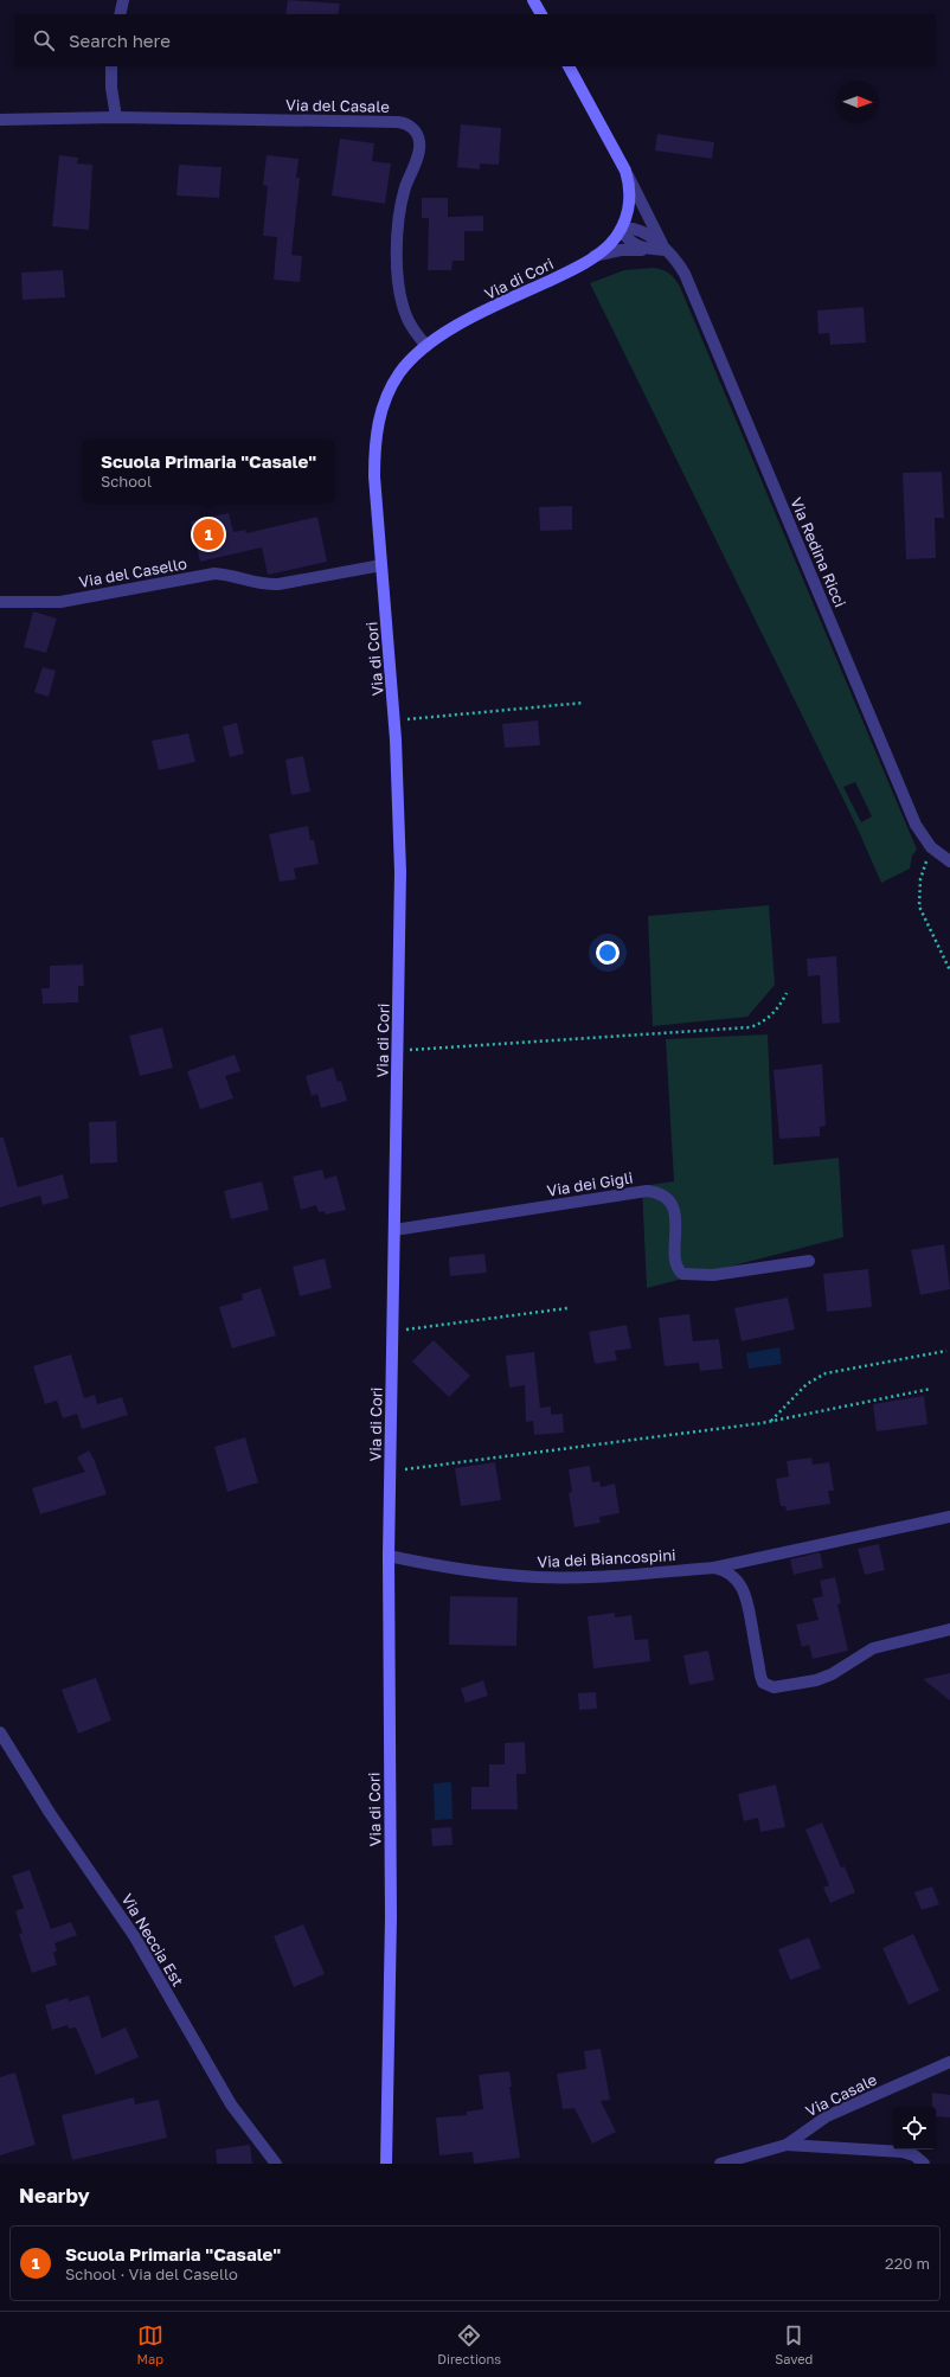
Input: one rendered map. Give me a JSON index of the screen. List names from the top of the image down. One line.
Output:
{"streets":{"main road":["Via di Cori"],"street":["Via del Casale","Via Redina Ricci","Via del Casello","Via dei Gigli","Via dei Biancospini","Via Neccia Est","Via Casale"]},"crossings":[["Via del Casale","Via di Cori"],["Via di Cori","Via del Casello"],["Via di Cori","Via dei Gigli"],["Via di Cori","Via dei Biancospini"]],"north":"right","page":{"search":"Search here","popup":["Scuola Primaria \"Casale\"","School"],"pins":"1","heading":"Nearby","list":[{"mark":"1","name":"Scuola Primaria \"Casale\"","note":"School · Via del Casello","value":"220 m"}],"nav":["Map","Directions","Saved"]}}
